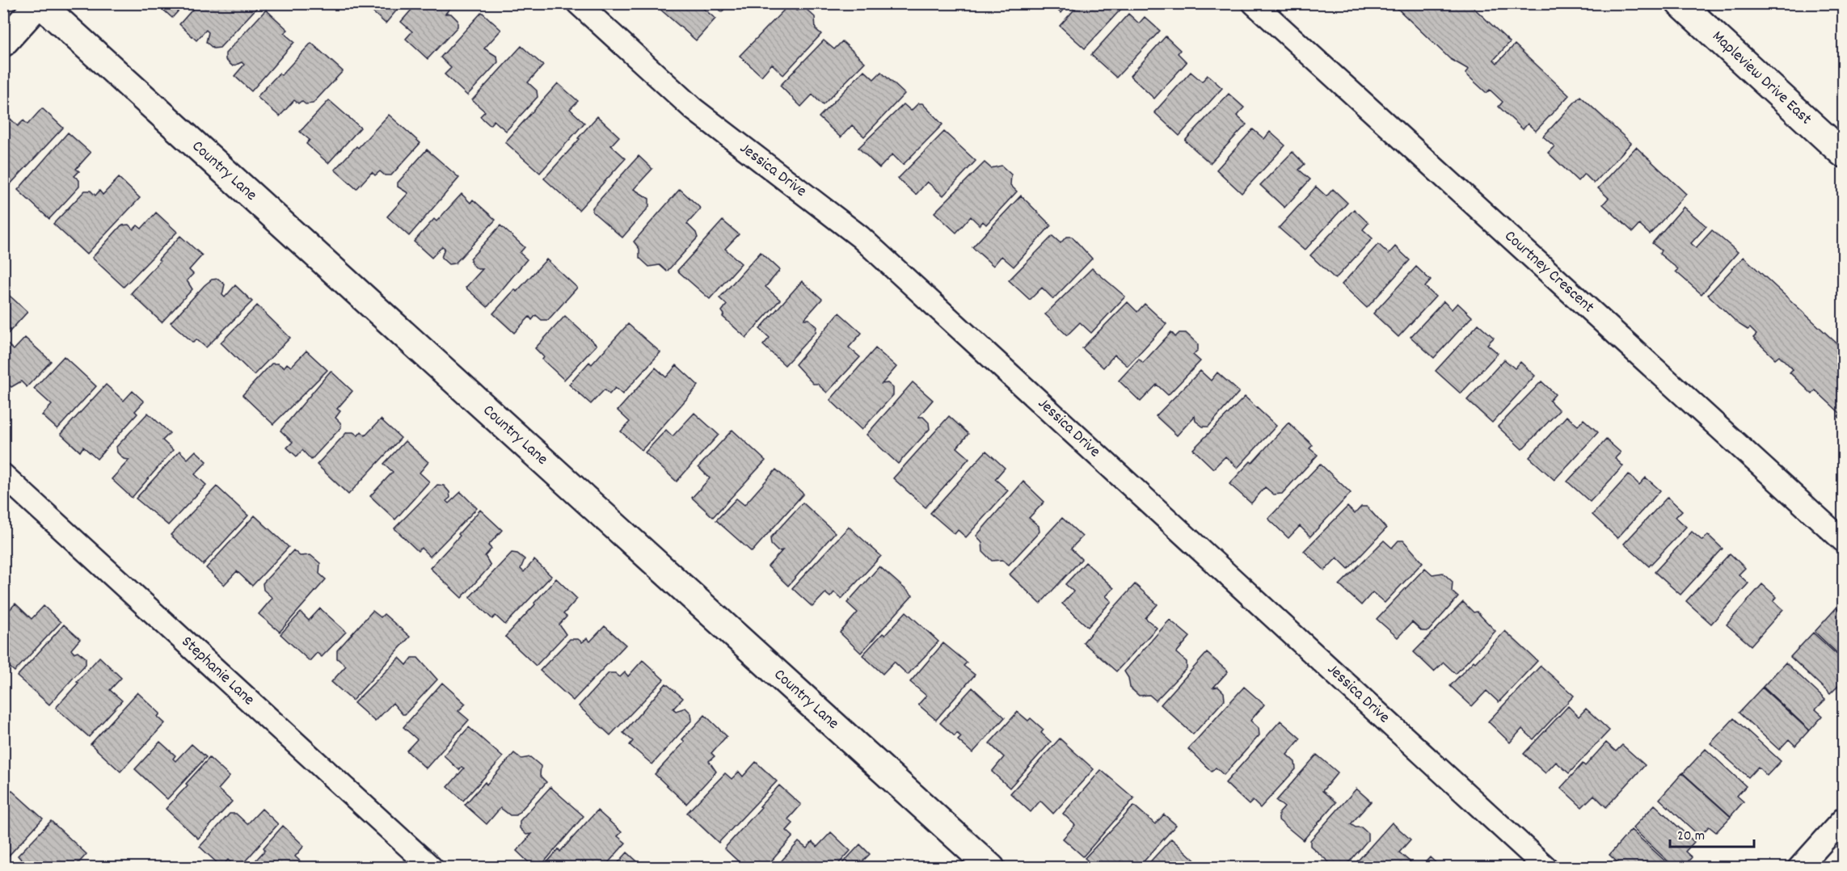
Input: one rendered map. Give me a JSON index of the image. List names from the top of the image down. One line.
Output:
{"streets":{"street":["Mapleview Drive East","Jessica Drive","Country Lane","Courtney Crescent","Stephanie Lane"]},"scale_bar":"20 m"}
